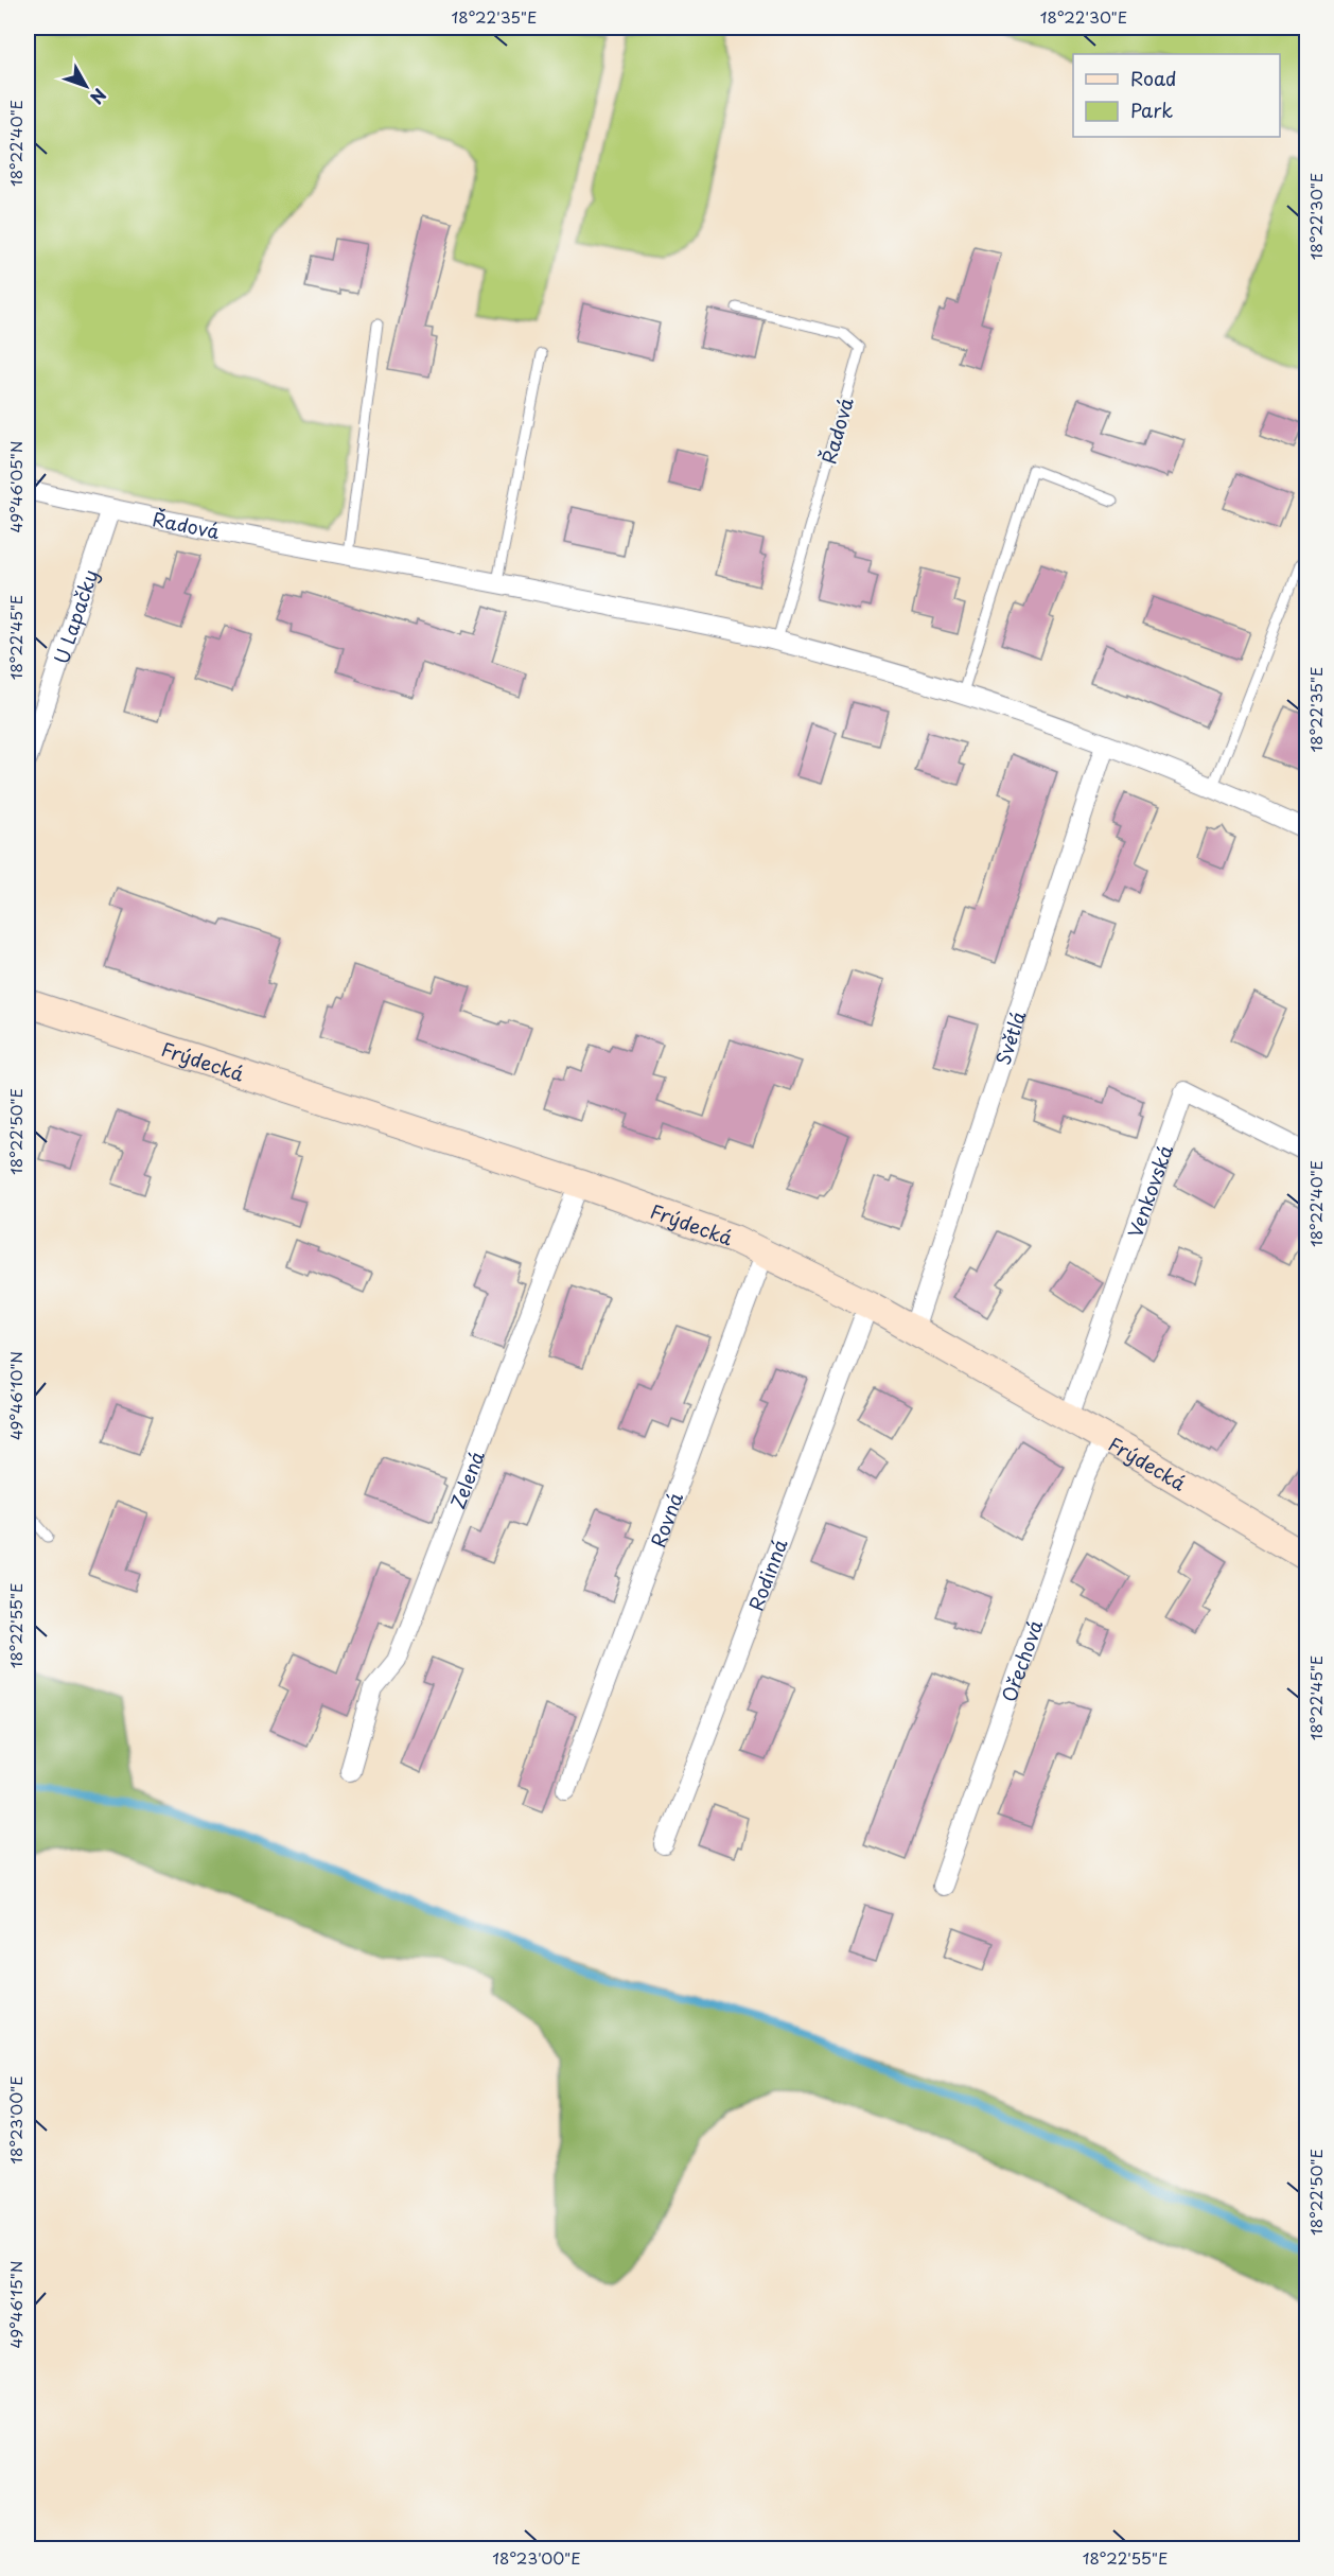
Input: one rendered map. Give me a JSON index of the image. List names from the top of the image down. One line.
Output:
{"streets":{"main road":["Frýdecká"],"street":["Řadová","U Lapačky","Světlá","Venkovská","Zelená","Rovná","Rodinná","Ořechová"]},"crossings":[["Řadová","U Lapačky"],["Řadová","Světlá"],["Světlá","Frýdecká"],["Frýdecká","Venkovská"],["Frýdecká","Zelená"],["Frýdecká","Rovná"],["Frýdecká","Rodinná"],["Frýdecká","Ořechová"]],"legend":["Road","Park"],"north":"bottom right","coordinates":["18°22'35\"E","18°22'30\"E","18°22'40\"E","49°46'05\"N","18°22'45\"E","18°22'50\"E","49°46'10\"N","18°22'55\"E","18°23'00\"E","49°46'15\"N"]}
